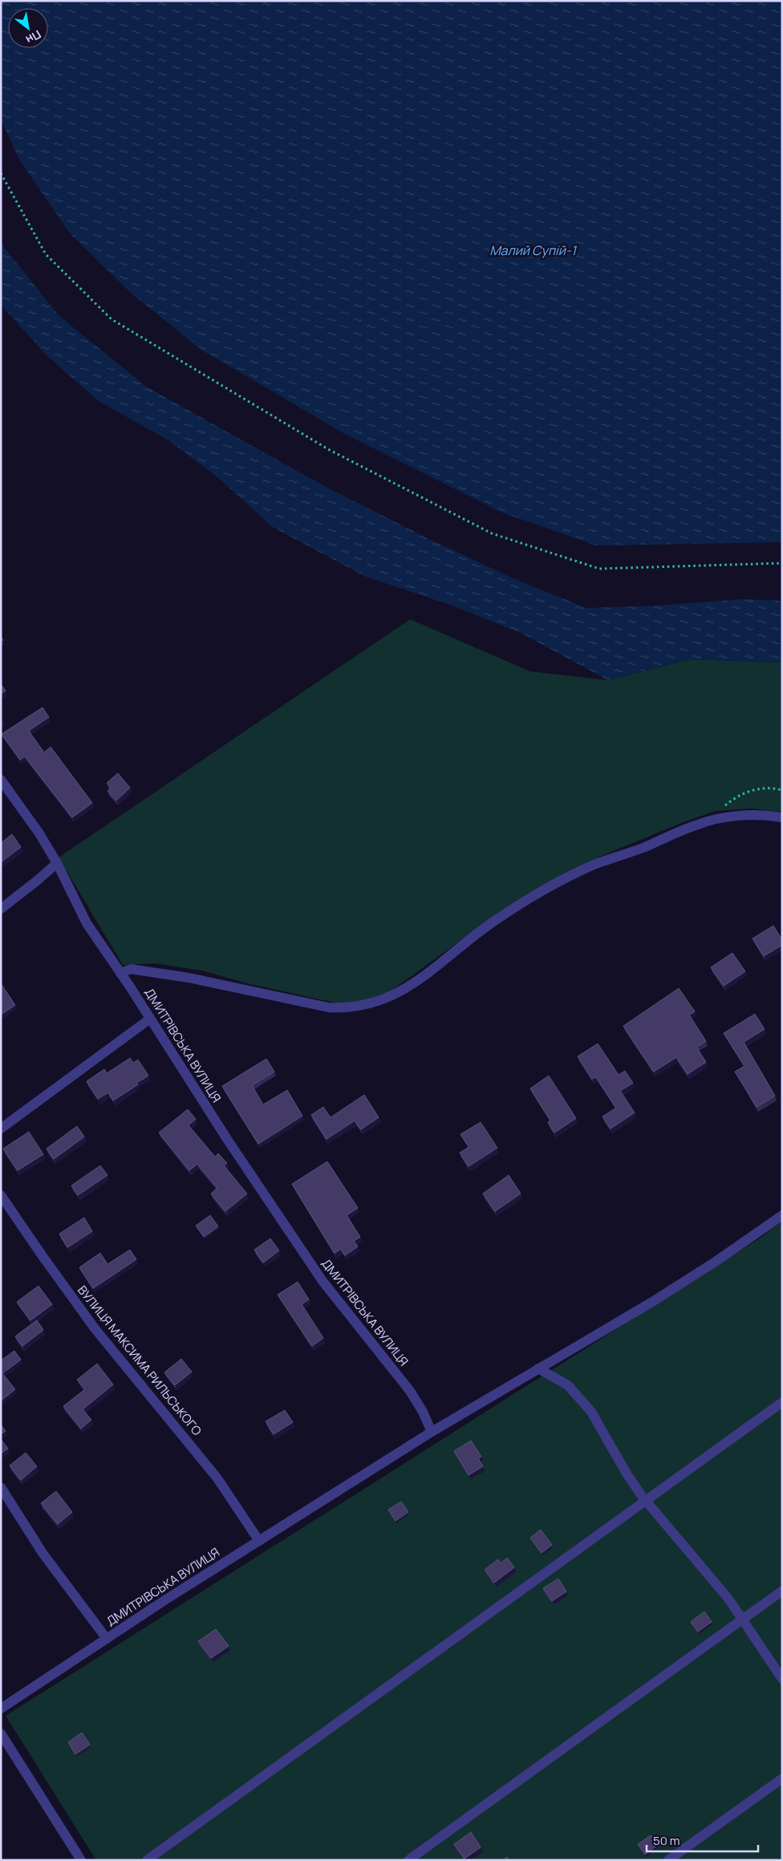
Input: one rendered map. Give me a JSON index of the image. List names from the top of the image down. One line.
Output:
{"streets":{"street":["ДМИТРІВСЬКА ВУЛИЦЯ","ВУЛИЦЯ МАКСИМА РИЛЬСЬКОГО"]},"crossings":[["ДМИТРІВСЬКА ВУЛИЦЯ","ВУЛИЦЯ МАКСИМА РИЛЬСЬКОГО"]],"water":["Малий Супій-1"],"scale_bar":"50 m","north":"bottom right"}
